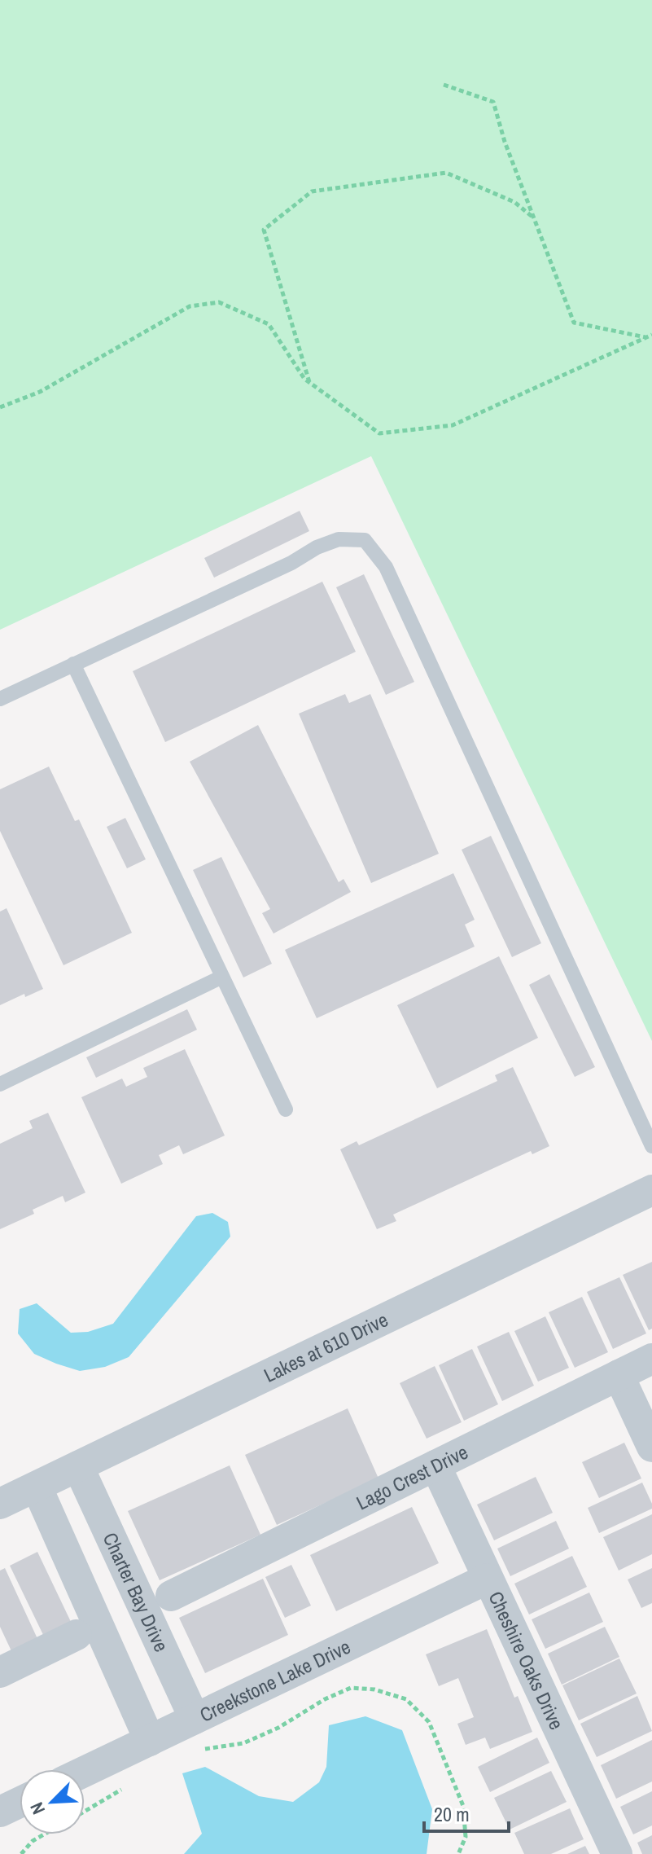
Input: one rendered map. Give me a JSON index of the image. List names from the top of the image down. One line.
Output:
{"streets":{"street":["Lakes at 610 Drive","Lago Crest Drive","Charter Bay Drive","Cheshire Oaks Drive","Creekstone Lake Drive"]},"crossings":[["Lakes at 610 Drive","Charter Bay Drive"],["Lago Crest Drive","Cheshire Oaks Drive"],["Charter Bay Drive","Creekstone Lake Drive"],["Cheshire Oaks Drive","Creekstone Lake Drive"]],"scale_bar":"20 m","north":"bottom left"}
